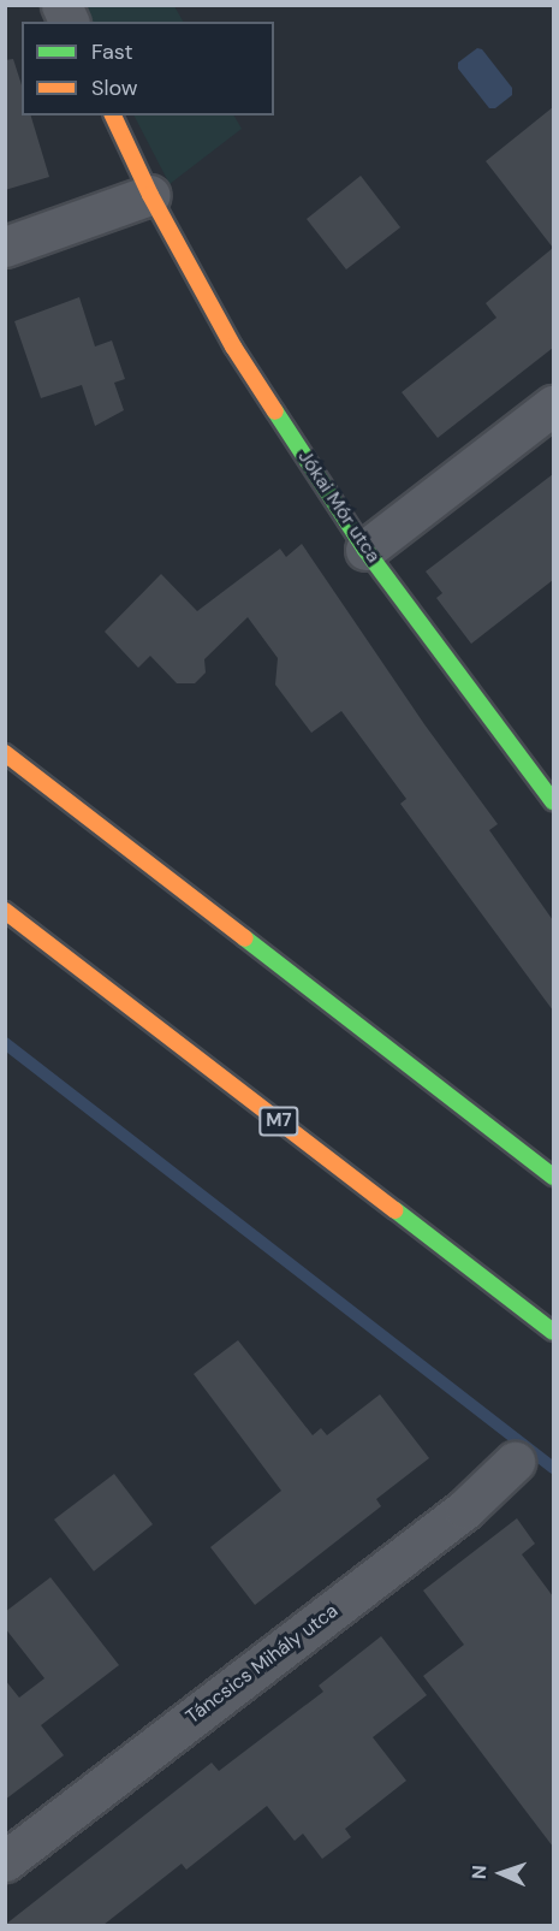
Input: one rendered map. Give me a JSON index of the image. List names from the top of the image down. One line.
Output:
{"streets":{"main road":["Jókai Mór utca","M7"],"street":["Táncsics Mihály utca"]},"legend":["Fast","Slow"],"north":"left"}
